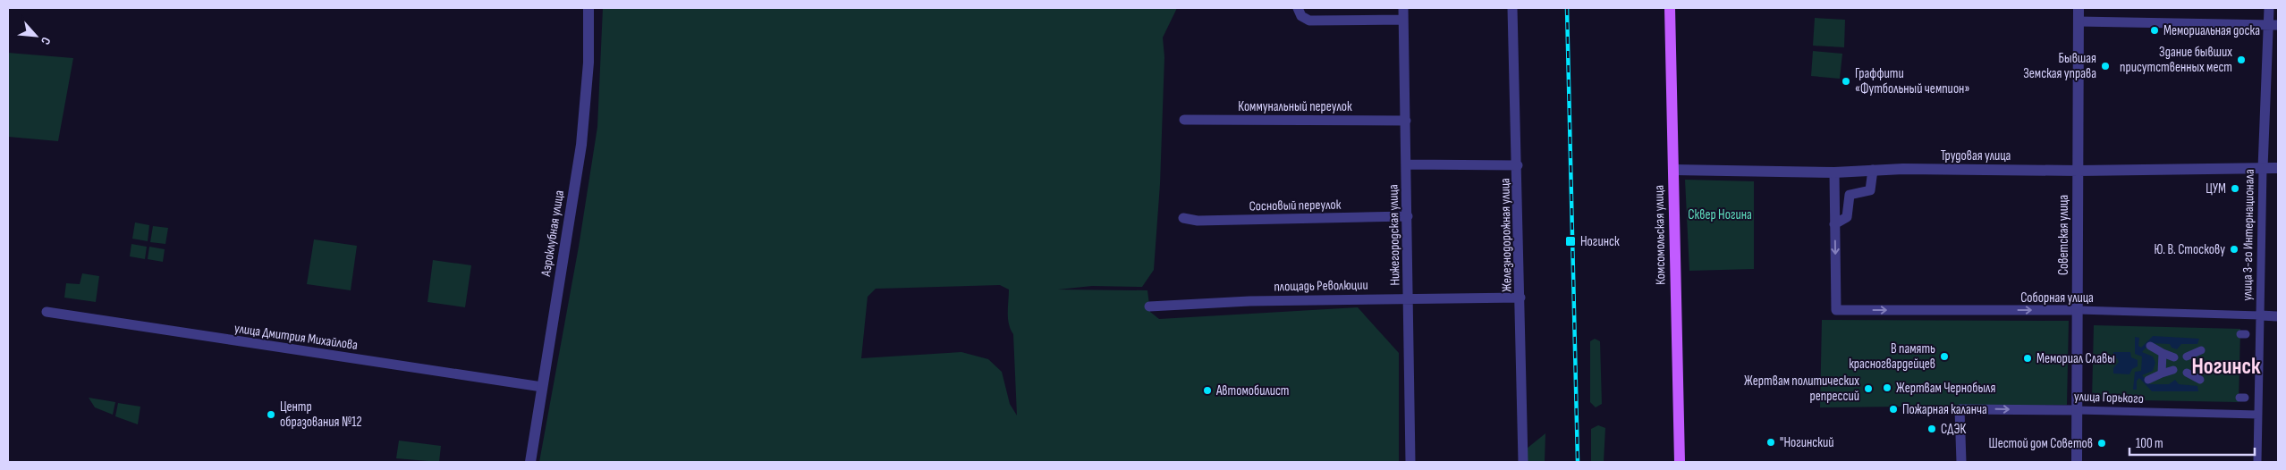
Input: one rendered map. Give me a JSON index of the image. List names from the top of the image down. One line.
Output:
{"streets":{"main road":["Комсомольская улица"],"street":["Коммунальный переулок","Трудовая улица","Сосновый переулок","Аэроклубная улица","Нижегородская улица","Железнодорожная улица","Советская улица","улица 3-го Интернационала","площадь Революции","Соборная улица","улица Дмитрия Михайлова","улица Горького"]},"crossings":[["Коммунальный переулок","Нижегородская улица"],["Трудовая улица","Комсомольская улица"],["Трудовая улица","Советская улица"],["Трудовая улица","улица 3-го Интернационала"],["Сосновый переулок","Нижегородская улица"],["Аэроклубная улица","улица Дмитрия Михайлова"],["Нижегородская улица","площадь Революции"],["Железнодорожная улица","площадь Революции"],["Советская улица","Соборная улица"],["Советская улица","улица Горького"],["улица 3-го Интернационала","Соборная улица"],["улица 3-го Интернационала","улица Горького"]],"districts":["Ногинск"],"parks":["Сквер Ногина"],"places":{"other":["Мемориальная доска","Здание бывших присутственных мест","Бывшая Земская управа","Граффити «Футбольный чемпион»","ЦУМ","Ю. В. Стоскову","В память красногвардейцев","Мемориал Славы","Жертвам Чернобыля","Жертвам политических репрессий","Автомобилист","Пожарная каланча","Центр образования №12","СДЭК","\"Ногинский","Шестой дом Советов"],"transit":["Ногинск"]},"scale_bar":"100 m","north":"bottom right"}
